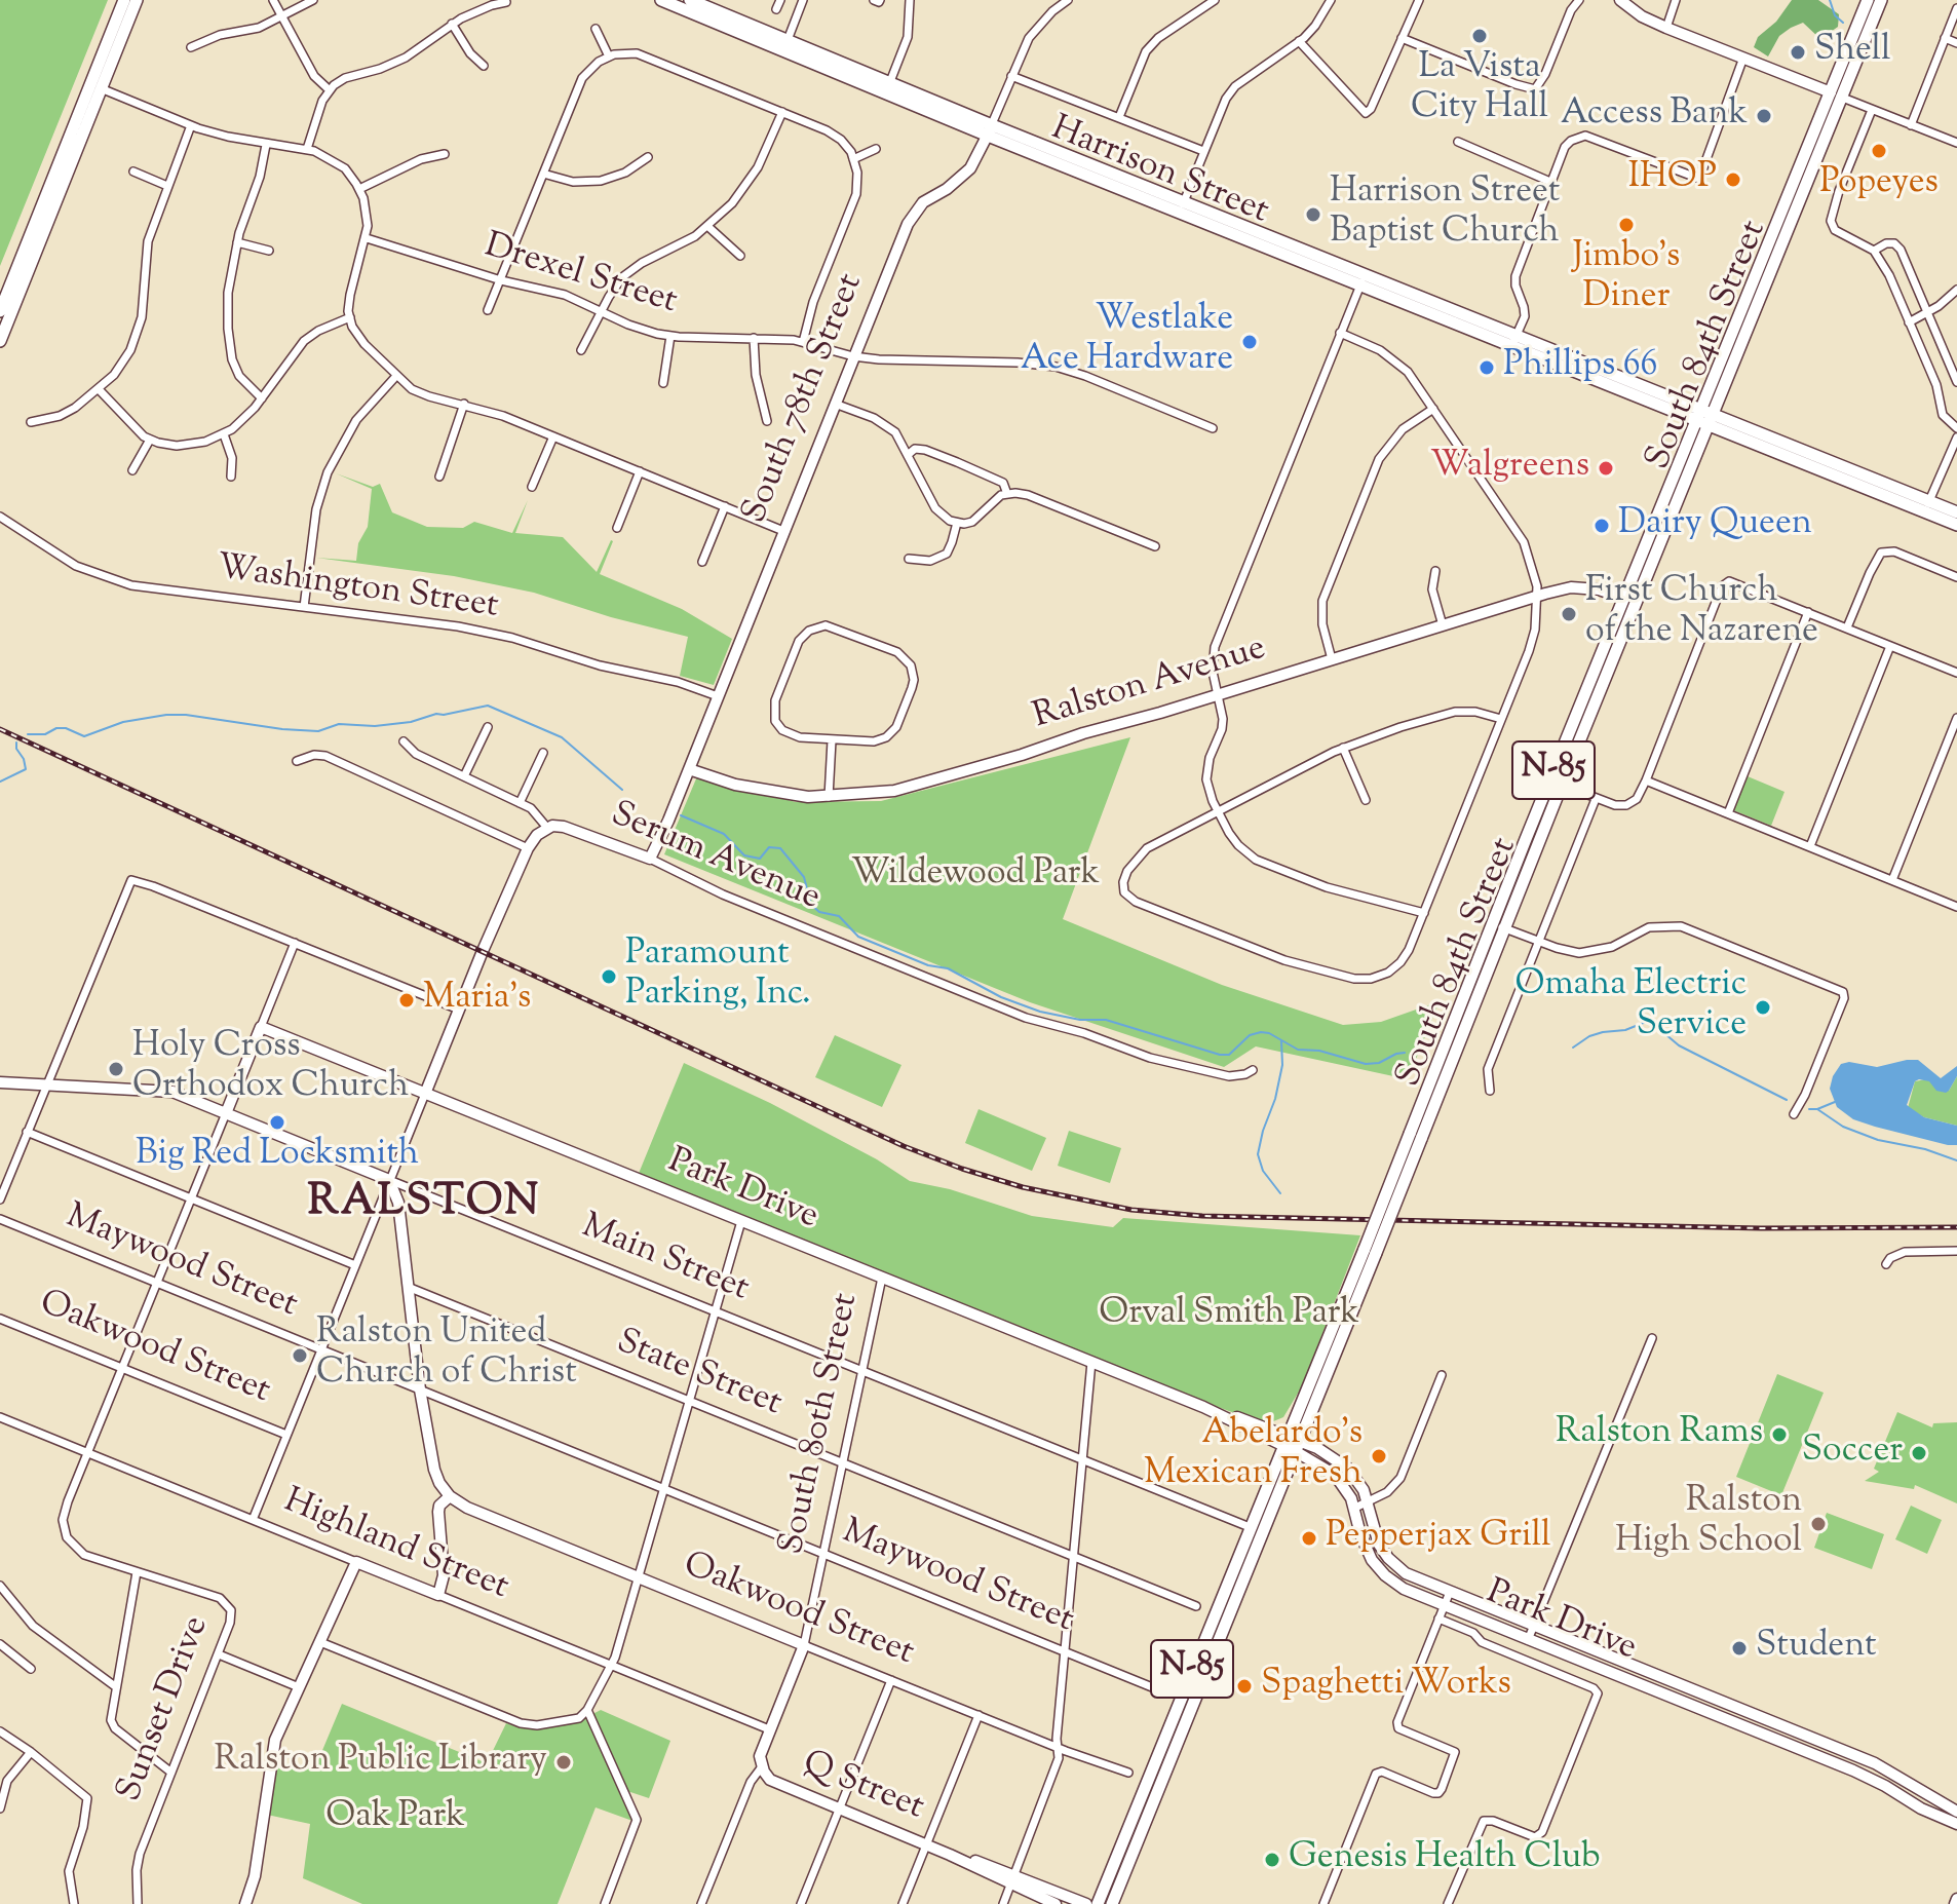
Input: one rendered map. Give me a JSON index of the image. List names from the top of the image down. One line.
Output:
{"streets":{"main road":["Harrison Street","South 84th Street","N-85"],"street":["Drexel Street","South 78th Street","Washington Street","Ralston Avenue","Serum Avenue","Park Drive","Main Street","Maywood Street","Oakwood Street","State Street","South 80th Street","Highland Street","Sunset Drive","Q Street"]},"crossings":[["Harrison Street","South 84th Street"],["Harrison Street","South 78th Street"],["Drexel Street","South 78th Street"],["South 84th Street","Ralston Avenue"],["South 84th Street","Park Drive"],["South 84th Street","Main Street"],["South 78th Street","Washington Street"],["South 78th Street","Ralston Avenue"],["South 78th Street","Serum Avenue"],["Park Drive","South 80th Street"],["Main Street","South 80th Street"],["Main Street","Sunset Drive"],["Maywood Street","South 80th Street"],["Maywood Street","Sunset Drive"],["Oakwood Street","South 80th Street"],["Oakwood Street","Sunset Drive"],["State Street","South 80th Street"],["South 80th Street","Highland Street"],["South 80th Street","Q Street"],["Highland Street","Sunset Drive"]],"districts":["RALSTON"],"parks":["Wildewood Park","Orval Smith Park","Oak Park"],"places":["La Vista City Hall","Shell","Access Bank","Popeyes","IHOP","Harrison Street Baptist Church","Jimbo's Diner","Westlake Ace Hardware","Phillips 66","Walgreens","Dairy Queen","First Church of the Nazarene","Paramount Parking, Inc.","Maria's","Omaha Electric Service","Holy Cross Orthodox Church","Big Red Locksmith","Ralston United Church of Christ","Ralston Rams","Soccer","Abelardo's Mexican Fresh","Ralston High School","Pepperjax Grill","Student","Spaghetti Works","Ralston Public Library","Genesis Health Club"]}
